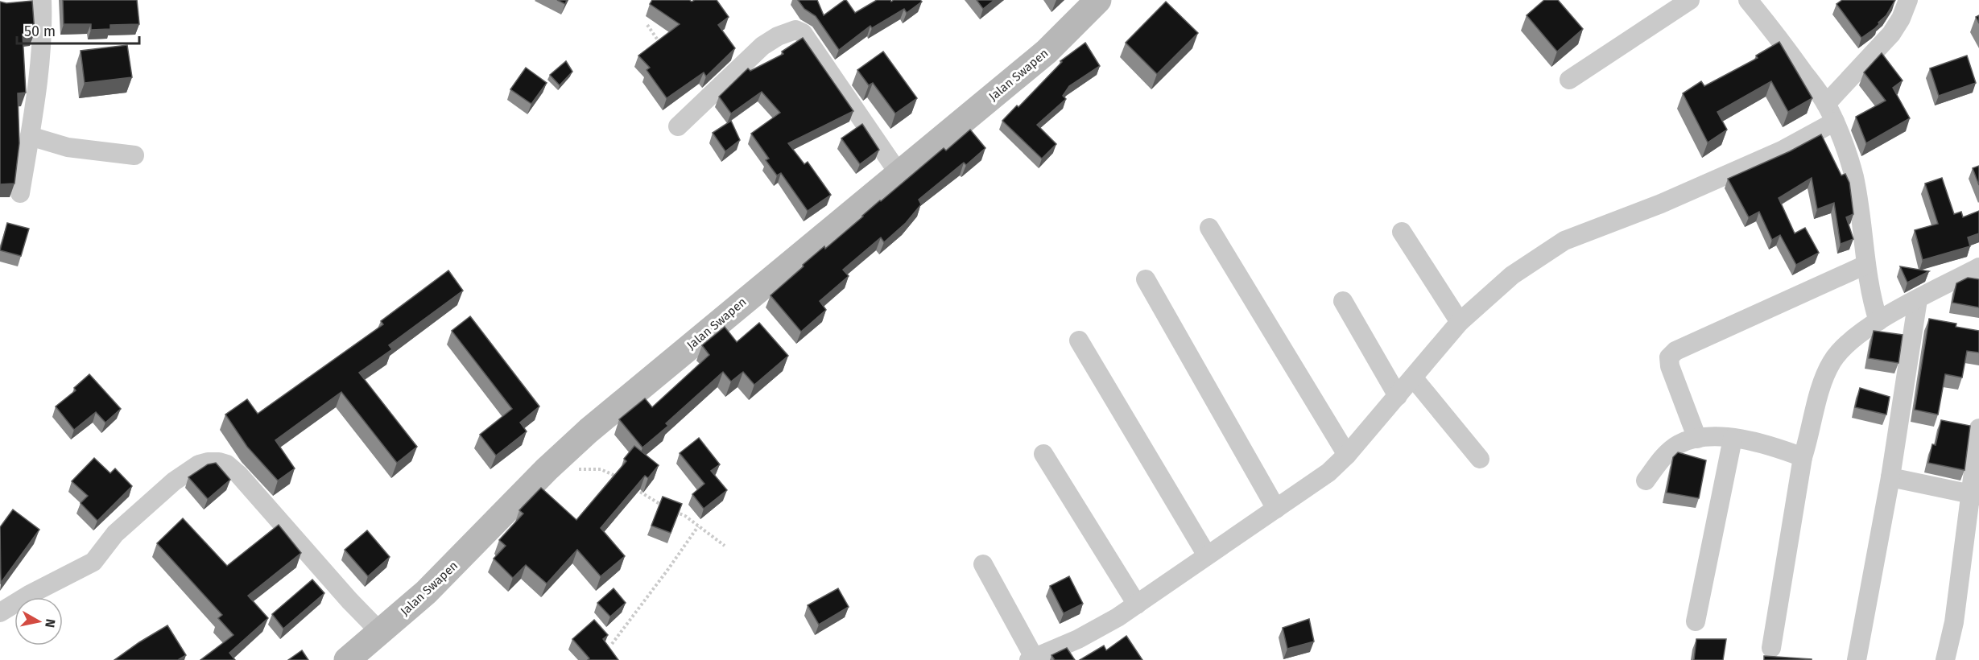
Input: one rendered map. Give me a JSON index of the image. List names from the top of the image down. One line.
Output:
{"streets":{"main road":["Jalan Swapen"]},"scale_bar":"50 m","north":"right"}
